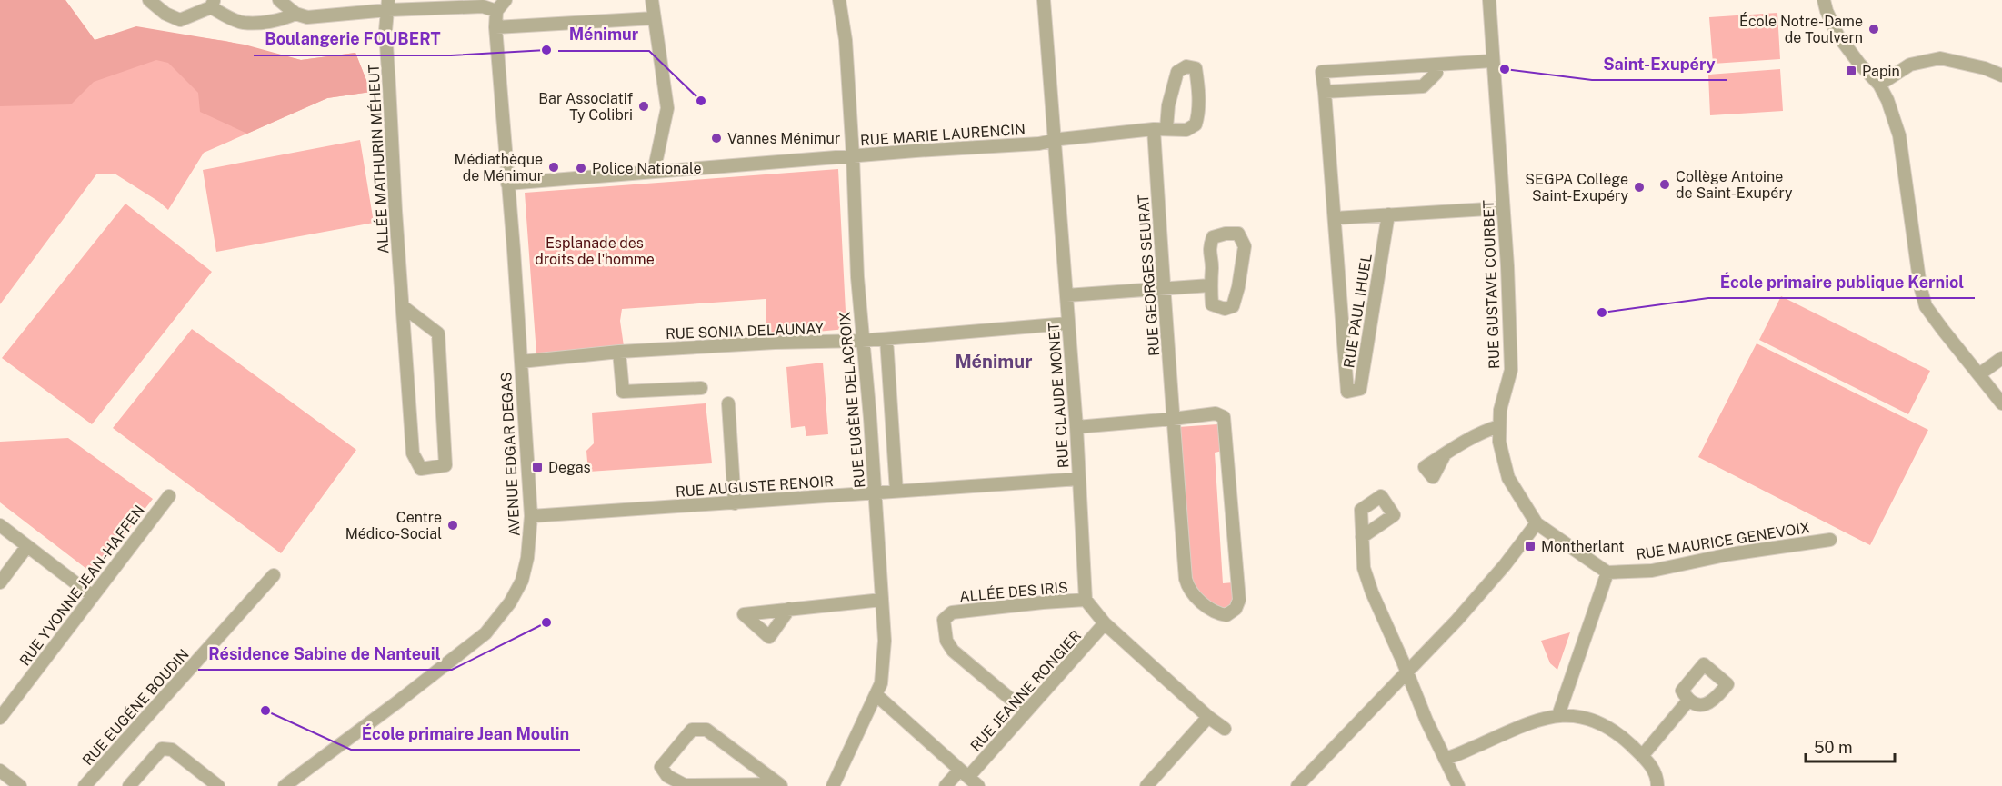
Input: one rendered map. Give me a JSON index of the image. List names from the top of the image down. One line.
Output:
{"streets":{"street":["RUE MARIE LAURENCIN","ALLÉE MATHURIN MÉHEUT","RUE GEORGES SEURAT","RUE GUSTAVE COURBET","RUE PAUL IHUEL","RUE SONIA DELAUNAY","RUE CLAUDE MONET","RUE EUGÈNE DELACROIX","AVENUE EDGAR DEGAS","RUE AUGUSTE RENOIR","RUE MAURICE GENEVOIX","RUE YVONNE JEAN-HAFFEN","ALLÉE DES IRIS","RUE JEANNE RONGIER","RUE EUGÉNE BOUDIN"]},"crossings":[["RUE MARIE LAURENCIN","RUE GEORGES SEURAT"],["RUE MARIE LAURENCIN","RUE CLAUDE MONET"],["RUE MARIE LAURENCIN","RUE EUGÈNE DELACROIX"],["RUE MARIE LAURENCIN","AVENUE EDGAR DEGAS"],["RUE GUSTAVE COURBET","RUE PAUL IHUEL"],["RUE SONIA DELAUNAY","RUE CLAUDE MONET"],["RUE SONIA DELAUNAY","RUE EUGÈNE DELACROIX"],["RUE SONIA DELAUNAY","AVENUE EDGAR DEGAS"],["RUE CLAUDE MONET","RUE AUGUSTE RENOIR"],["RUE CLAUDE MONET","ALLÉE DES IRIS"],["RUE EUGÈNE DELACROIX","RUE AUGUSTE RENOIR"],["AVENUE EDGAR DEGAS","RUE AUGUSTE RENOIR"],["ALLÉE DES IRIS","RUE JEANNE RONGIER"]],"districts":["Ménimur"],"parks":["Esplanade des droits de l'homme"],"places":{"other":["École Notre-Dame de Toulvern","Boulangerie FOUBERT","Saint-Exupéry","Ménimur","Bar Associatif Ty Colibri","Vannes Ménimur","Médiathèque de Ménimur","Police Nationale","Collège Antoine de Saint-Exupéry","SEGPA Collège Saint-Exupéry","École primaire publique Kerniol","Centre Médico-Social","Résidence Sabine de Nanteuil","École primaire Jean Moulin"],"transit":["Papin","Degas","Montherlant"]},"scale_bar":"50 m"}
